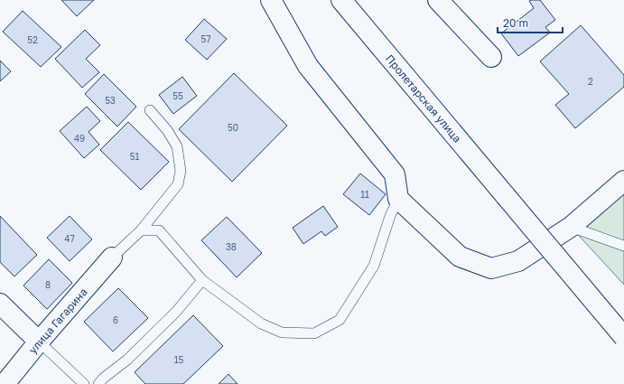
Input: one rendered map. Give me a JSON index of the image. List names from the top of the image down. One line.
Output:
{"streets":{"street":["Пролетарская улица","улица Гагарина"]},"house_numbers":["57","52","2","55","53","50","49","51","11","47","38","8","6","15"],"scale_bar":"20 m"}
